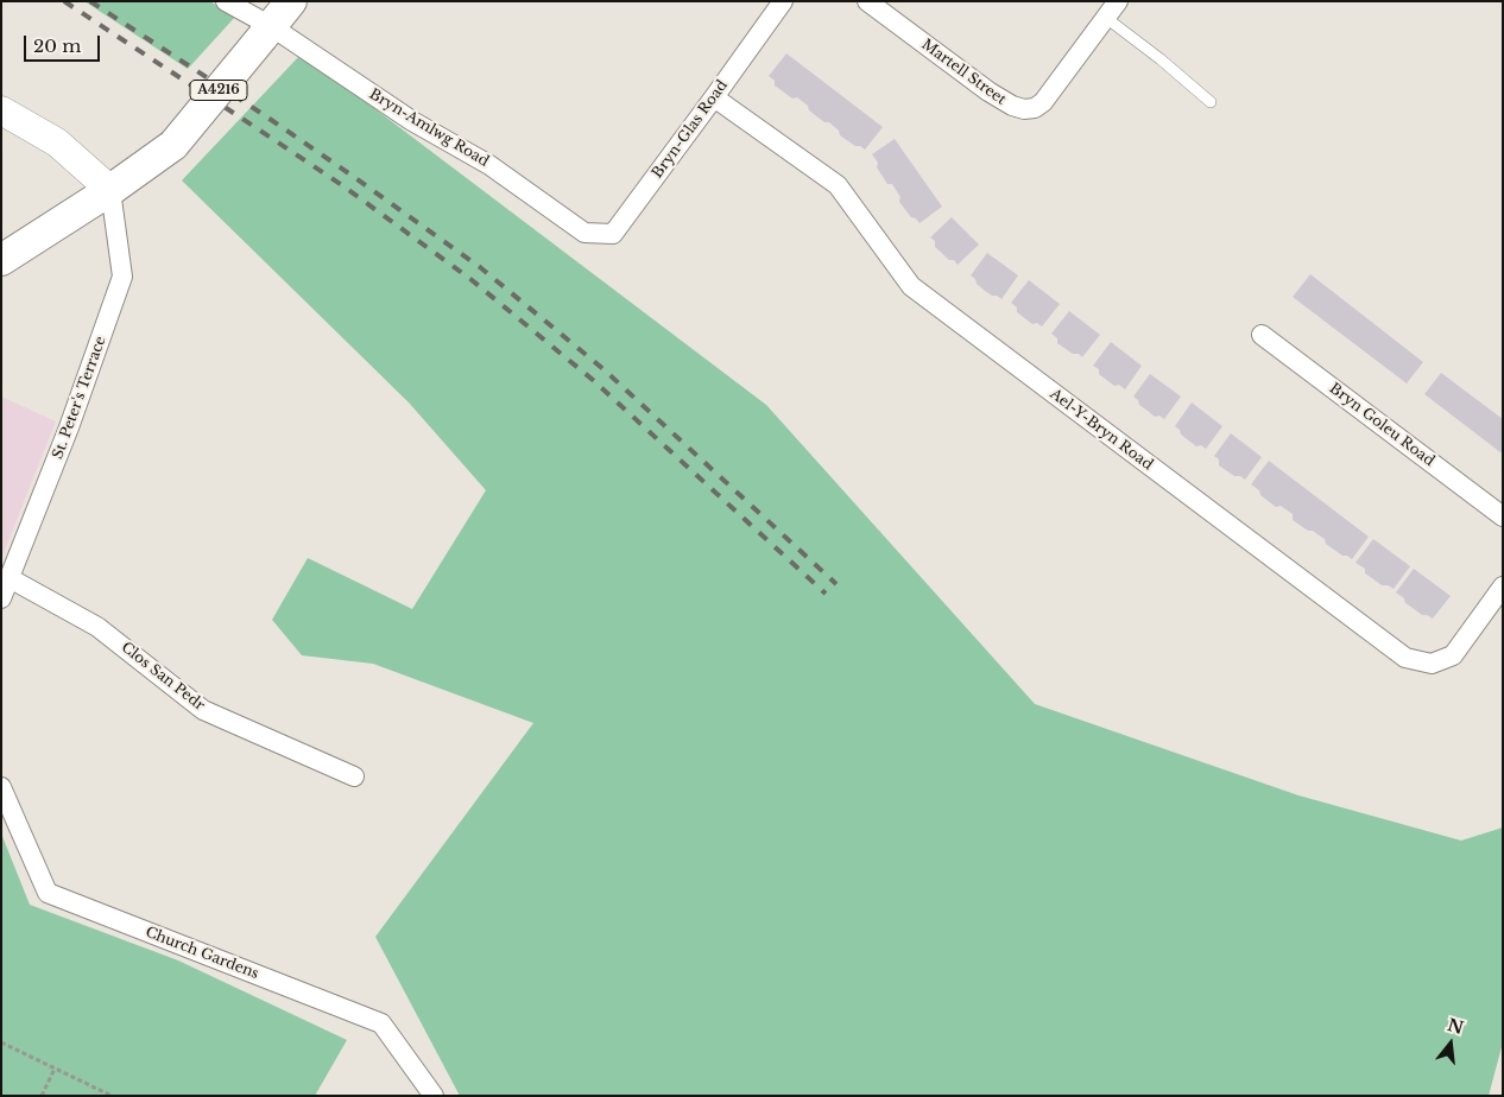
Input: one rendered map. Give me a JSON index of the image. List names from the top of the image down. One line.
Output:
{"streets":{"main road":["A4216"],"street":["Martell Street","Bryn-Amlwg Road","Bryn-Glas Road","St. Peter's Terrace","Bryn Goleu Road","Ael-Y-Bryn Road","Clos San Pedr","Church Gardens"]},"crossings":[["A4216","Bryn-Amlwg Road"],["A4216","St. Peter's Terrace"],["Bryn-Amlwg Road","Bryn-Glas Road"],["Bryn-Glas Road","Ael-Y-Bryn Road"],["St. Peter's Terrace","Clos San Pedr"]],"scale_bar":"20 m","north":"top"}
